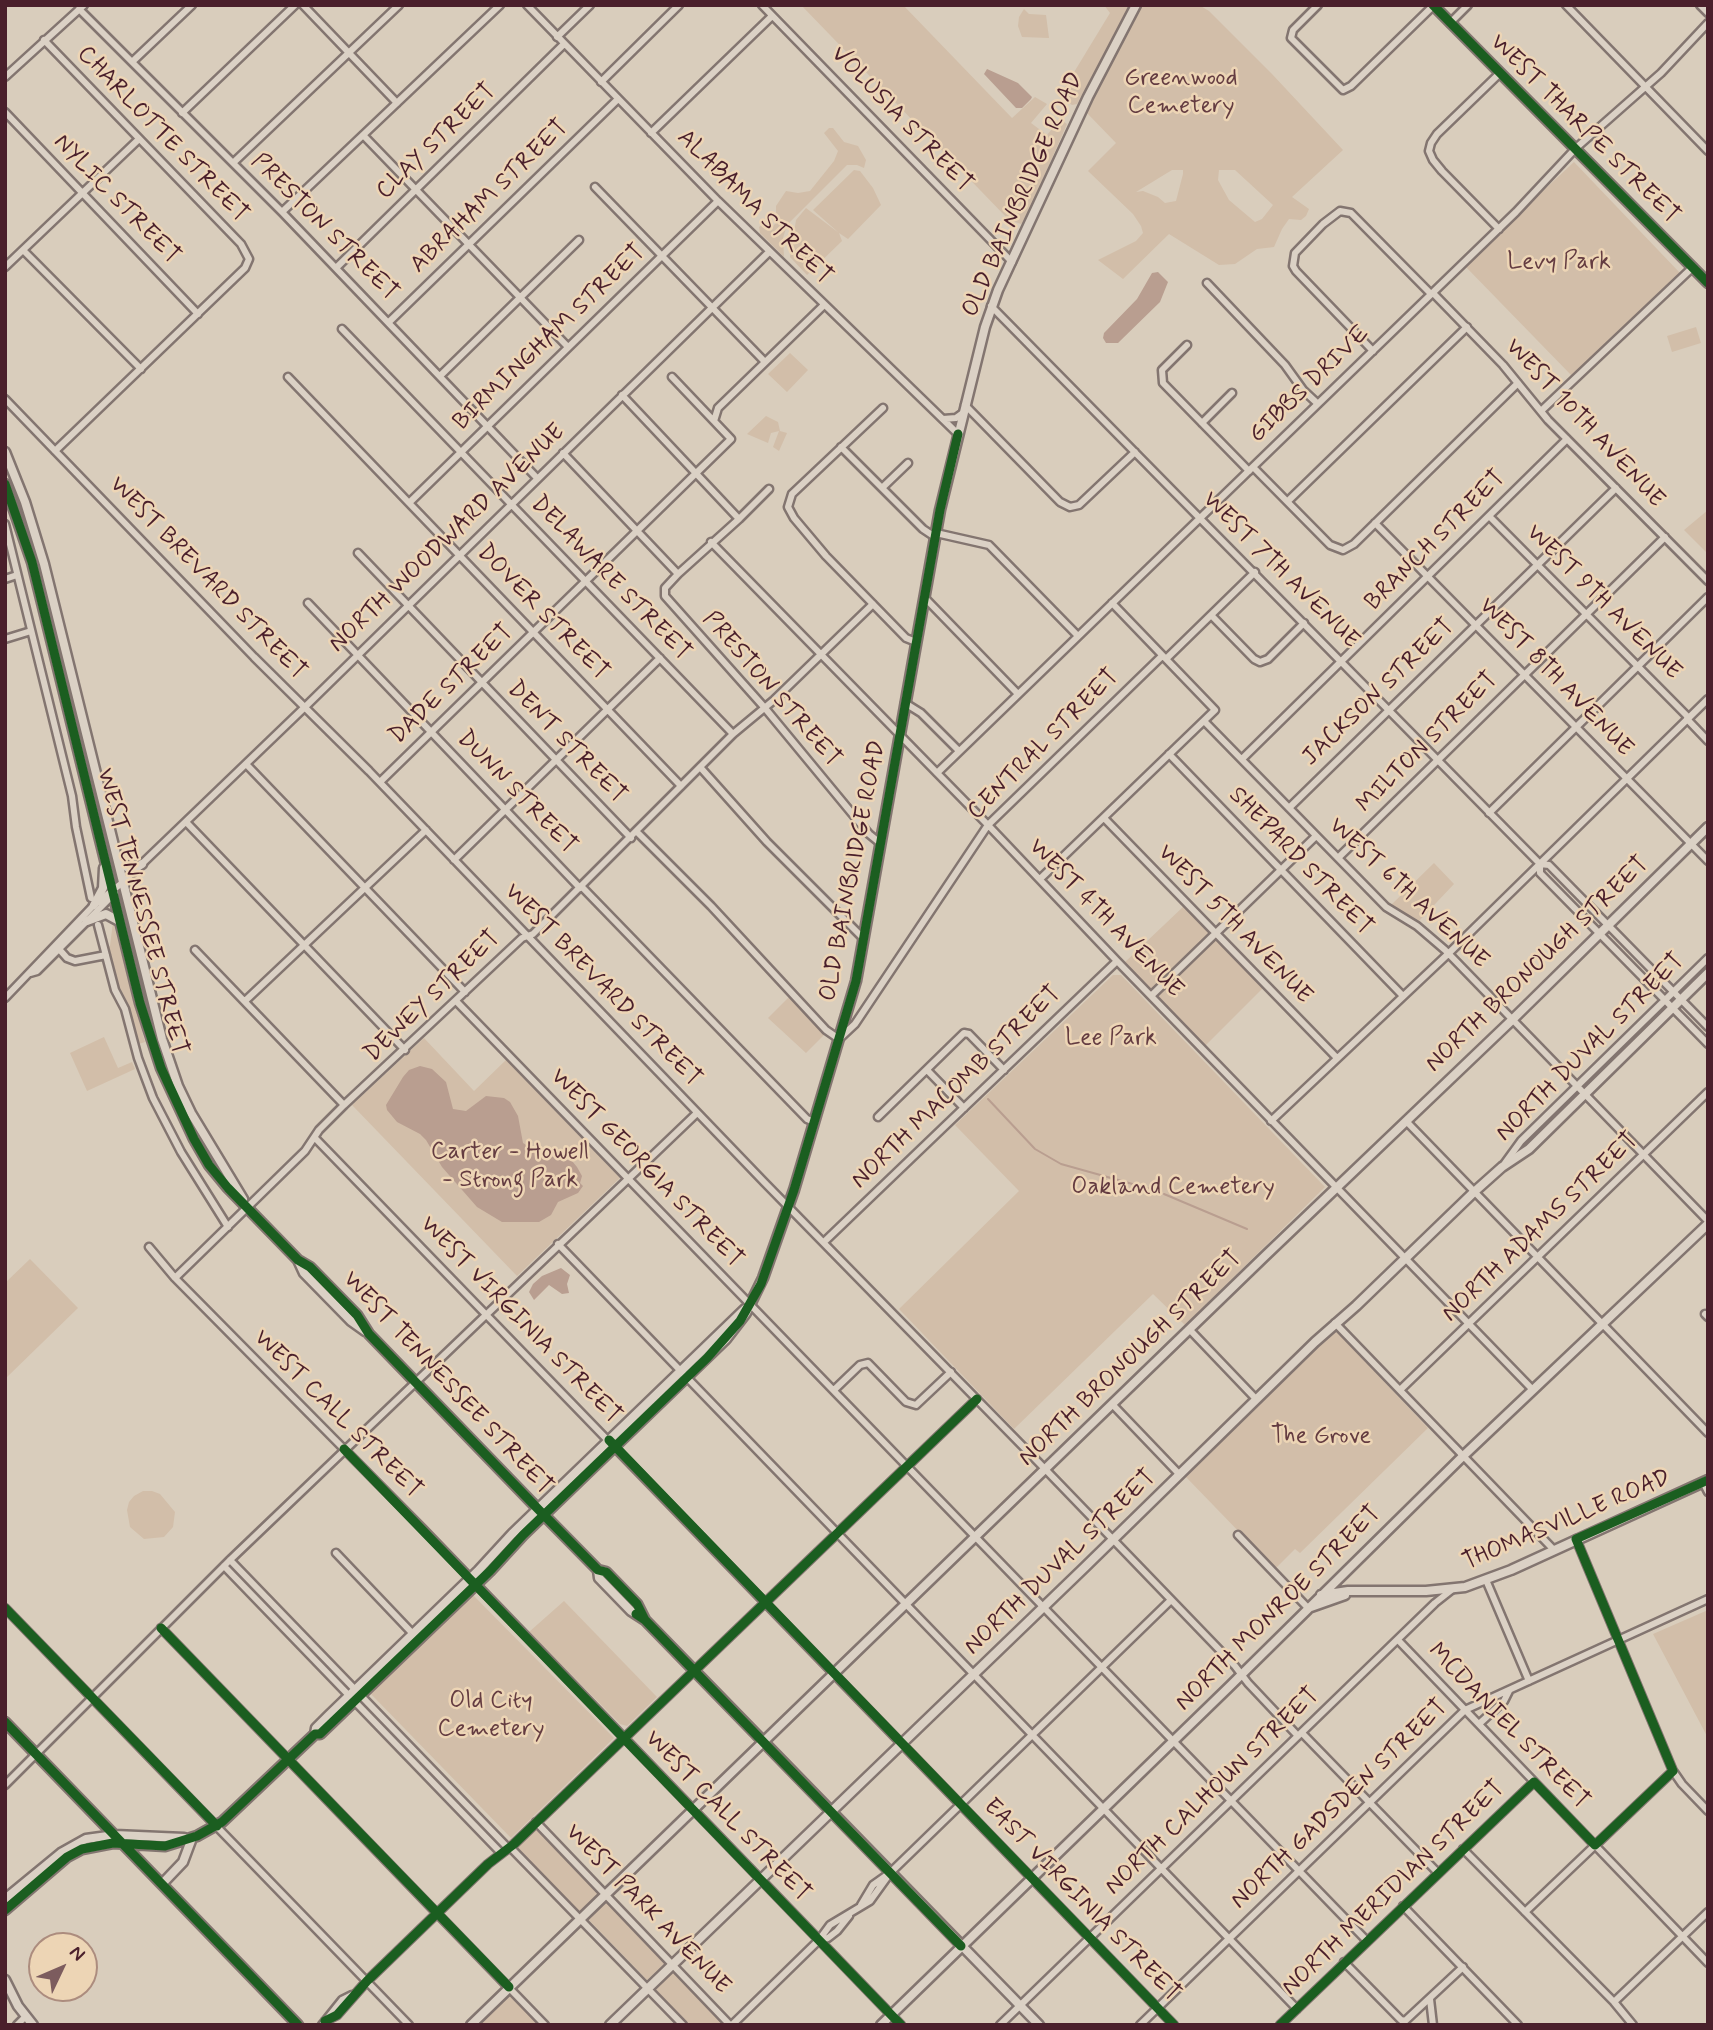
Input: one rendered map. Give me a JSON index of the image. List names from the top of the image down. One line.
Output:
{"streets":{"main road":["WEST THARPE STREET","OLD BAINBRIDGE ROAD","WEST TENNESSEE STREET","NORTH BRONOUGH STREET","NORTH DUVAL STREET","THOMASVILLE ROAD","NORTH MONROE STREET"],"street":["VOLUSIA STREET","CHARLOTTE STREET","CLAY STREET","ABRAHAM STREET","NYLIC STREET","ALABAMA STREET","PRESTON STREET","BIRMINGHAM STREET","GIBBS DRIVE","WEST 10TH AVENUE","NORTH WOODWARD AVENUE","BRANCH STREET","WEST 7TH AVENUE","WEST BREVARD STREET","DELAWARE STREET","WEST 9TH AVENUE","DOVER STREET","WEST 8TH AVENUE","DADE STREET","JACKSON STREET","DENT STREET","MILTON STREET","CENTRAL STREET","DUNN STREET","SHEPARD STREET","WEST 6TH AVENUE","WEST 4TH AVENUE","WEST 5TH AVENUE","DEWEY STREET","NORTH MACOMB STREET","WEST GEORGIA STREET","NORTH ADAMS STREET","WEST VIRGINIA STREET","WEST CALL STREET","MCDANIEL STREET","NORTH CALHOUN STREET","NORTH GADSDEN STREET","NORTH MERIDIAN STREET","EAST VIRGINIA STREET","WEST PARK AVENUE"]},"crossings":[["VOLUSIA STREET","OLD BAINBRIDGE ROAD"],["WEST THARPE STREET","GIBBS DRIVE"],["CHARLOTTE STREET","NYLIC STREET"],["CLAY STREET","ALABAMA STREET"],["CLAY STREET","PRESTON STREET"],["OLD BAINBRIDGE ROAD","ALABAMA STREET"],["OLD BAINBRIDGE ROAD","PRESTON STREET"],["OLD BAINBRIDGE ROAD","WEST 7TH AVENUE"],["OLD BAINBRIDGE ROAD","WEST BREVARD STREET"],["OLD BAINBRIDGE ROAD","DENT STREET"],["OLD BAINBRIDGE ROAD","CENTRAL STREET"],["OLD BAINBRIDGE ROAD","DUNN STREET"],["OLD BAINBRIDGE ROAD","WEST 4TH AVENUE"],["OLD BAINBRIDGE ROAD","WEST GEORGIA STREET"],["ABRAHAM STREET","ALABAMA STREET"],["ABRAHAM STREET","PRESTON STREET"],["ALABAMA STREET","BIRMINGHAM STREET"],["ALABAMA STREET","NORTH WOODWARD AVENUE"],["PRESTON STREET","BIRMINGHAM STREET"],["PRESTON STREET","NORTH WOODWARD AVENUE"],["PRESTON STREET","DEWEY STREET"],["BIRMINGHAM STREET","DELAWARE STREET"],["BIRMINGHAM STREET","DOVER STREET"],["GIBBS DRIVE","WEST 10TH AVENUE"],["GIBBS DRIVE","WEST 7TH AVENUE"],["GIBBS DRIVE","WEST 4TH AVENUE"],["WEST 10TH AVENUE","BRANCH STREET"],["WEST 10TH AVENUE","JACKSON STREET"],["WEST 10TH AVENUE","MILTON STREET"],["NORTH WOODWARD AVENUE","WEST BREVARD STREET"],["NORTH WOODWARD AVENUE","DELAWARE STREET"],["NORTH WOODWARD AVENUE","DOVER STREET"],["NORTH WOODWARD AVENUE","DENT STREET"],["NORTH WOODWARD AVENUE","DUNN STREET"],["NORTH WOODWARD AVENUE","WEST TENNESSEE STREET"],["BRANCH STREET","WEST 7TH AVENUE"],["BRANCH STREET","WEST 9TH AVENUE"],["BRANCH STREET","WEST 8TH AVENUE"],["BRANCH STREET","WEST 6TH AVENUE"],["WEST 7TH AVENUE","JACKSON STREET"],["WEST 7TH AVENUE","MILTON STREET"],["WEST 7TH AVENUE","CENTRAL STREET"],["WEST 7TH AVENUE","NORTH BRONOUGH STREET"],["WEST 7TH AVENUE","NORTH DUVAL STREET"],["WEST BREVARD STREET","DADE STREET"],["WEST BREVARD STREET","NORTH BRONOUGH STREET"],["WEST BREVARD STREET","DEWEY STREET"],["WEST BREVARD STREET","NORTH DUVAL STREET"],["WEST BREVARD STREET","NORTH MACOMB STREET"],["WEST BREVARD STREET","NORTH MONROE STREET"],["WEST BREVARD STREET","NORTH CALHOUN STREET"],["WEST BREVARD STREET","NORTH GADSDEN STREET"],["WEST BREVARD STREET","NORTH MERIDIAN STREET"],["DELAWARE STREET","DADE STREET"],["DELAWARE STREET","DEWEY STREET"],["WEST 9TH AVENUE","JACKSON STREET"],["WEST 9TH AVENUE","MILTON STREET"],["DOVER STREET","DADE STREET"],["DOVER STREET","DEWEY STREET"],["WEST 8TH AVENUE","JACKSON STREET"],["WEST 8TH AVENUE","MILTON STREET"],["WEST 8TH AVENUE","NORTH BRONOUGH STREET"],["DADE STREET","DENT STREET"],["DADE STREET","DUNN STREET"],["JACKSON STREET","WEST 6TH AVENUE"],["DENT STREET","CENTRAL STREET"],["DENT STREET","DEWEY STREET"],["MILTON STREET","WEST 6TH AVENUE"],["CENTRAL STREET","WEST 4TH AVENUE"],["DUNN STREET","DEWEY STREET"],["WEST 6TH AVENUE","NORTH BRONOUGH STREET"],["WEST 6TH AVENUE","NORTH DUVAL STREET"],["WEST 6TH AVENUE","NORTH ADAMS STREET"],["WEST 6TH AVENUE","NORTH MONROE STREET"],["WEST TENNESSEE STREET","NORTH BRONOUGH STREET"],["WEST TENNESSEE STREET","DEWEY STREET"],["WEST TENNESSEE STREET","NORTH DUVAL STREET"],["WEST TENNESSEE STREET","NORTH MONROE STREET"],["WEST TENNESSEE STREET","NORTH CALHOUN STREET"],["WEST 4TH AVENUE","NORTH BRONOUGH STREET"],["WEST 4TH AVENUE","DEWEY STREET"],["WEST 4TH AVENUE","NORTH DUVAL STREET"],["WEST 4TH AVENUE","NORTH MACOMB STREET"],["WEST 4TH AVENUE","NORTH ADAMS STREET"],["WEST 4TH AVENUE","NORTH MONROE STREET"],["NORTH BRONOUGH STREET","WEST GEORGIA STREET"],["NORTH BRONOUGH STREET","WEST VIRGINIA STREET"],["NORTH BRONOUGH STREET","WEST CALL STREET"],["NORTH BRONOUGH STREET","WEST PARK AVENUE"],["DEWEY STREET","WEST GEORGIA STREET"],["DEWEY STREET","WEST VIRGINIA STREET"],["DEWEY STREET","WEST CALL STREET"],["NORTH DUVAL STREET","WEST GEORGIA STREET"],["NORTH DUVAL STREET","WEST VIRGINIA STREET"],["NORTH DUVAL STREET","WEST CALL STREET"],["NORTH DUVAL STREET","WEST PARK AVENUE"],["WEST GEORGIA STREET","NORTH MONROE STREET"],["WEST GEORGIA STREET","NORTH CALHOUN STREET"],["WEST GEORGIA STREET","NORTH GADSDEN STREET"],["WEST GEORGIA STREET","NORTH MERIDIAN STREET"],["WEST VIRGINIA STREET","EAST VIRGINIA STREET"],["WEST CALL STREET","NORTH MONROE STREET"],["THOMASVILLE ROAD","NORTH MONROE STREET"],["THOMASVILLE ROAD","NORTH CALHOUN STREET"],["NORTH MONROE STREET","EAST VIRGINIA STREET"],["MCDANIEL STREET","NORTH CALHOUN STREET"],["MCDANIEL STREET","NORTH GADSDEN STREET"],["MCDANIEL STREET","NORTH MERIDIAN STREET"],["NORTH CALHOUN STREET","EAST VIRGINIA STREET"],["NORTH GADSDEN STREET","EAST VIRGINIA STREET"]],"parks":["Greenwood Cemetery","Levy Park","Lee Park","Carter - Howell - Strong Park","Oakland Cemetery","The Grove","Old City Cemetery"],"north":"top right"}
